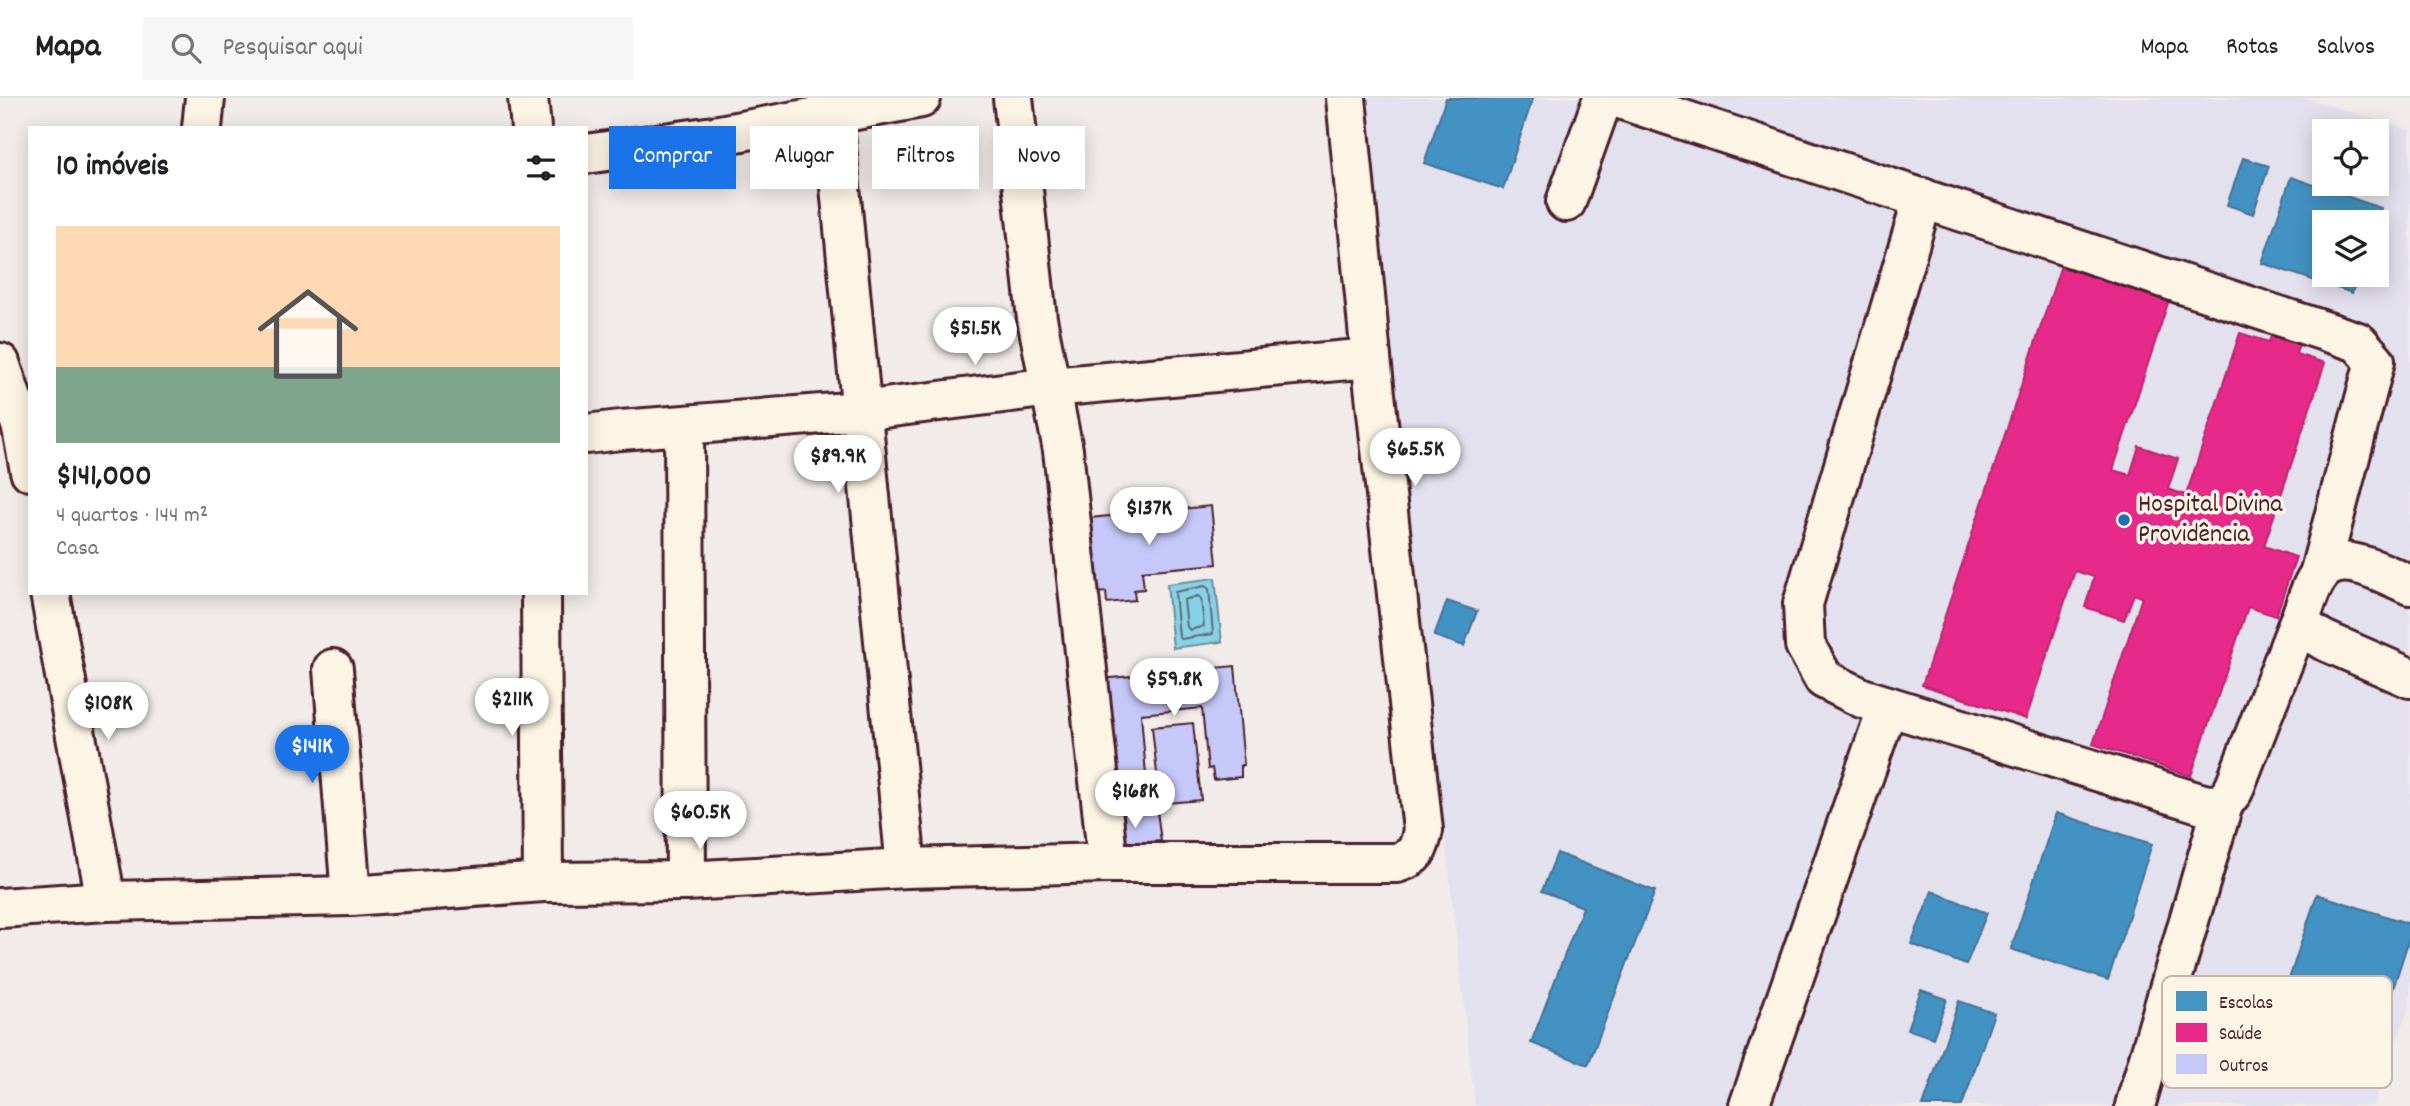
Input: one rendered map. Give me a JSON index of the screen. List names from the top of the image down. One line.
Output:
{"places":["Hospital Divina Providência"],"legend":["Escolas","Saúde","Outros"],"page":{"header":"Mapa","search":"Pesquisar aqui","nav":["Mapa","Rotas","Salvos"],"chip":["Comprar","Alugar","Filtros","Novo"],"heading":"10 imóveis","list":[{"name":"$141,000","note":"4 quartos · 144 m² · Casa"}],"price":["$51.5K","$65.5K","$89.9K","$137K","$59.8K","$211K","$108K","$141K","$168K","$60.5K"]}}
